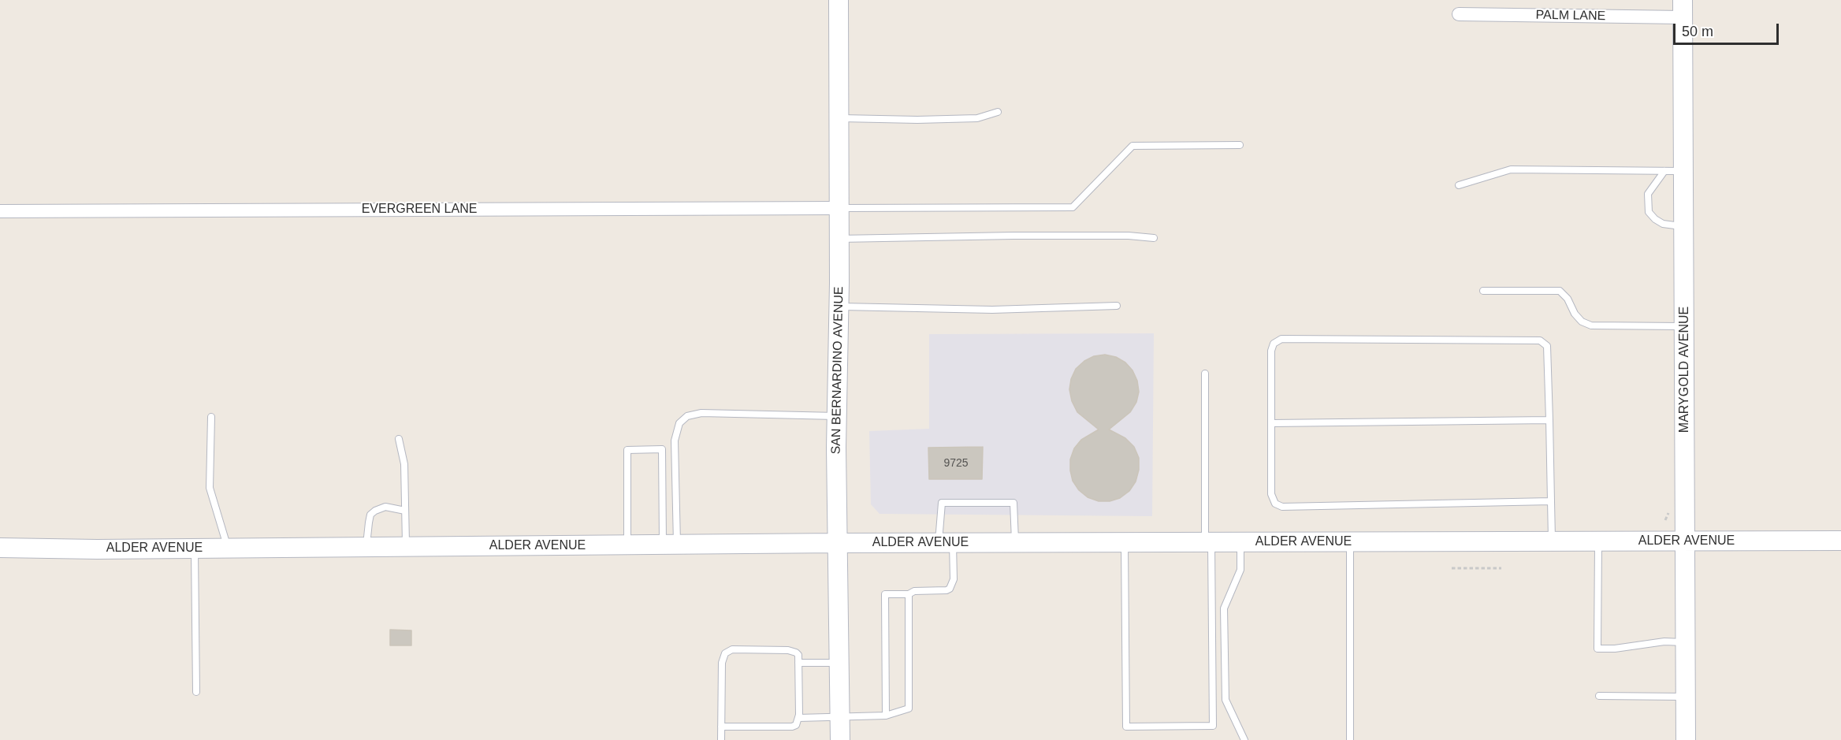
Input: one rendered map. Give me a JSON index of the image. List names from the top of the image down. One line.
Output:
{"streets":{"main road":["MARYGOLD AVENUE","SAN BERNARDINO AVENUE","ALDER AVENUE"],"street":["PALM LANE","EVERGREEN LANE"]},"crossings":[["PALM LANE","MARYGOLD AVENUE"],["EVERGREEN LANE","SAN BERNARDINO AVENUE"],["MARYGOLD AVENUE","ALDER AVENUE"],["SAN BERNARDINO AVENUE","ALDER AVENUE"]],"house_numbers":["9725"],"scale_bar":"50 m"}
